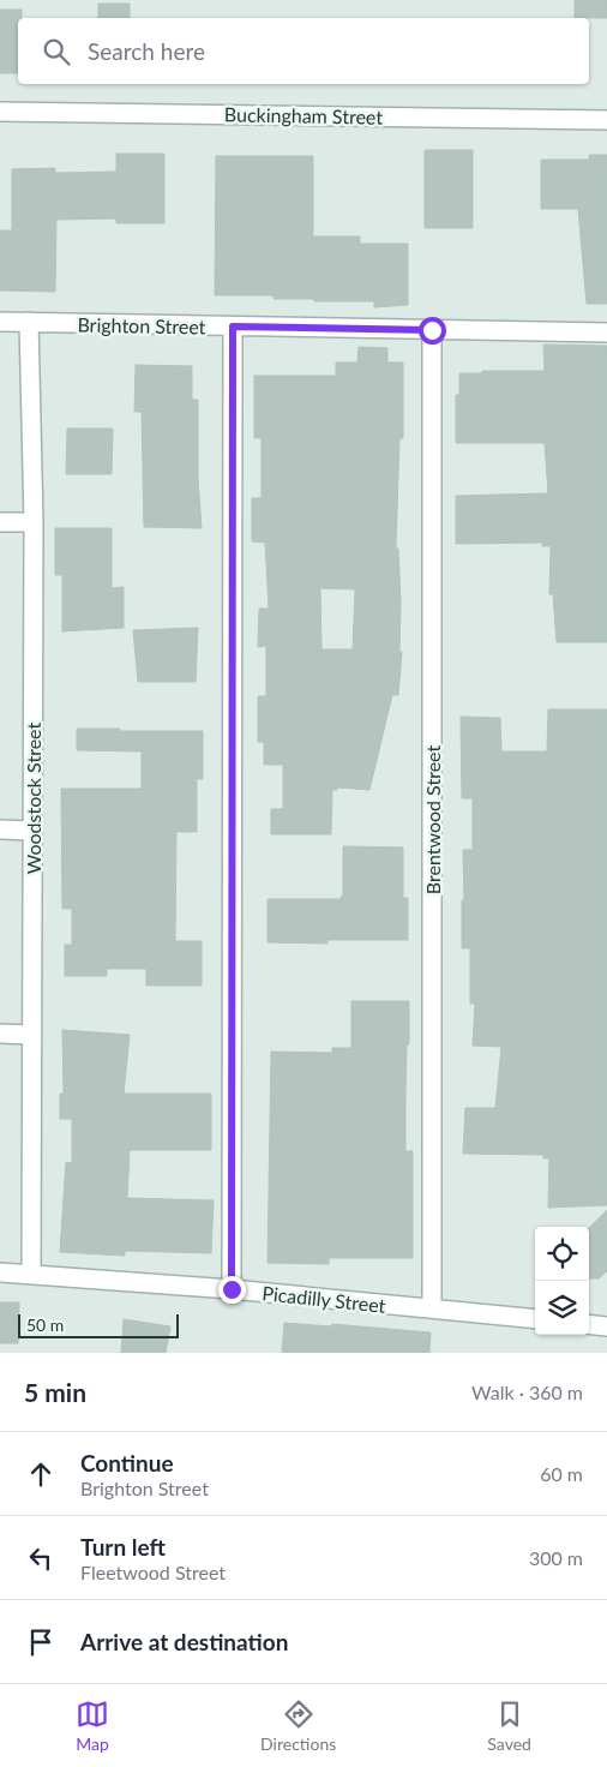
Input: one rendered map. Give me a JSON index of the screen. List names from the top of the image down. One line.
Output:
{"streets":{"street":["Buckingham Street","Brighton Street","Woodstock Street","Brentwood Street","Picadilly Street"]},"crossings":[["Brighton Street","Woodstock Street"],["Brighton Street","Brentwood Street"],["Woodstock Street","Picadilly Street"],["Brentwood Street","Picadilly Street"]],"scale_bar":"50 m","page":{"search":"Search here","scale":"50 m","heading":["5 min","Walk · 360 m"],"list":[["Continue","Brighton Street","60 m"],["Turn left","Fleetwood Street","300 m"],"Arrive at destination"],"nav":["Map","Directions","Saved"]}}
